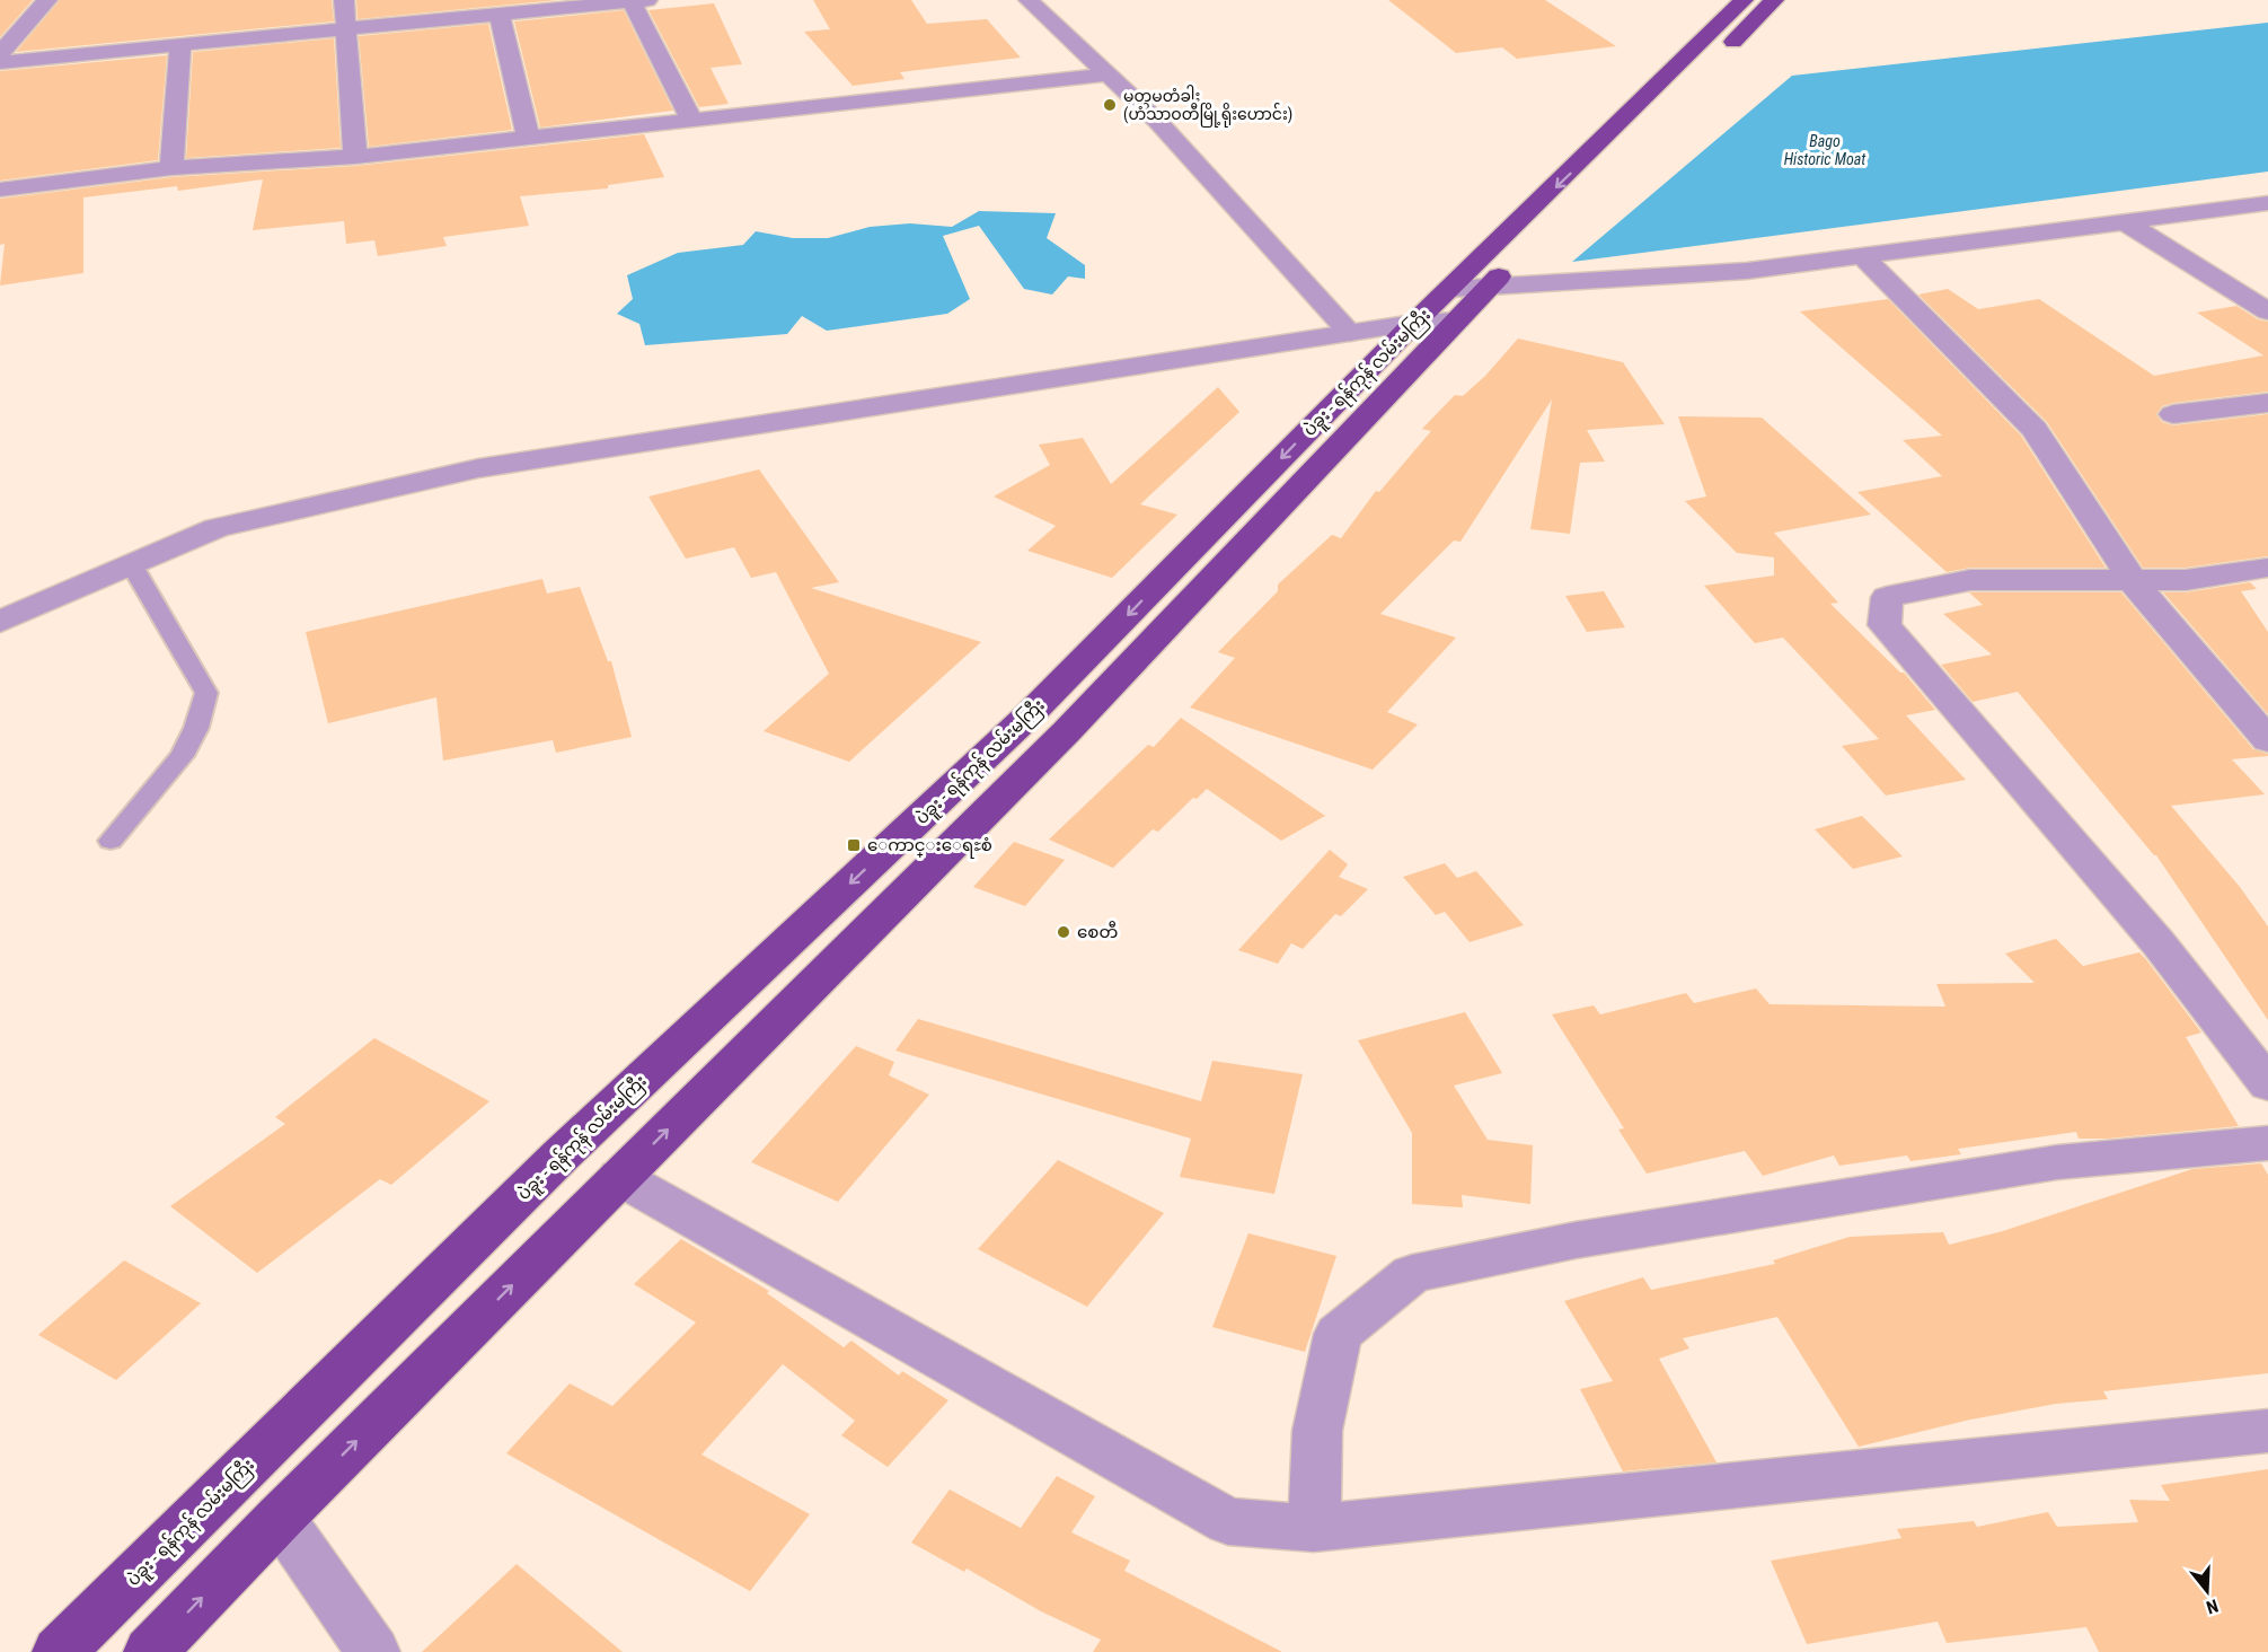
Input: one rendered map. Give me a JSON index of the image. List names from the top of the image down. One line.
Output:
{"streets":{"highway":["ပဲခူး - ရန်ကုန် လမ်းမကြီး"]},"water":["Bago Historic Moat"],"places":{"other":["မုတ္တမတံခါး (ဟံသာဝတီမြို့ရိုးဟောင်း)","စေတီ"],"transit":["ေကာင္းေရႊစံ"]},"north":"bottom"}
